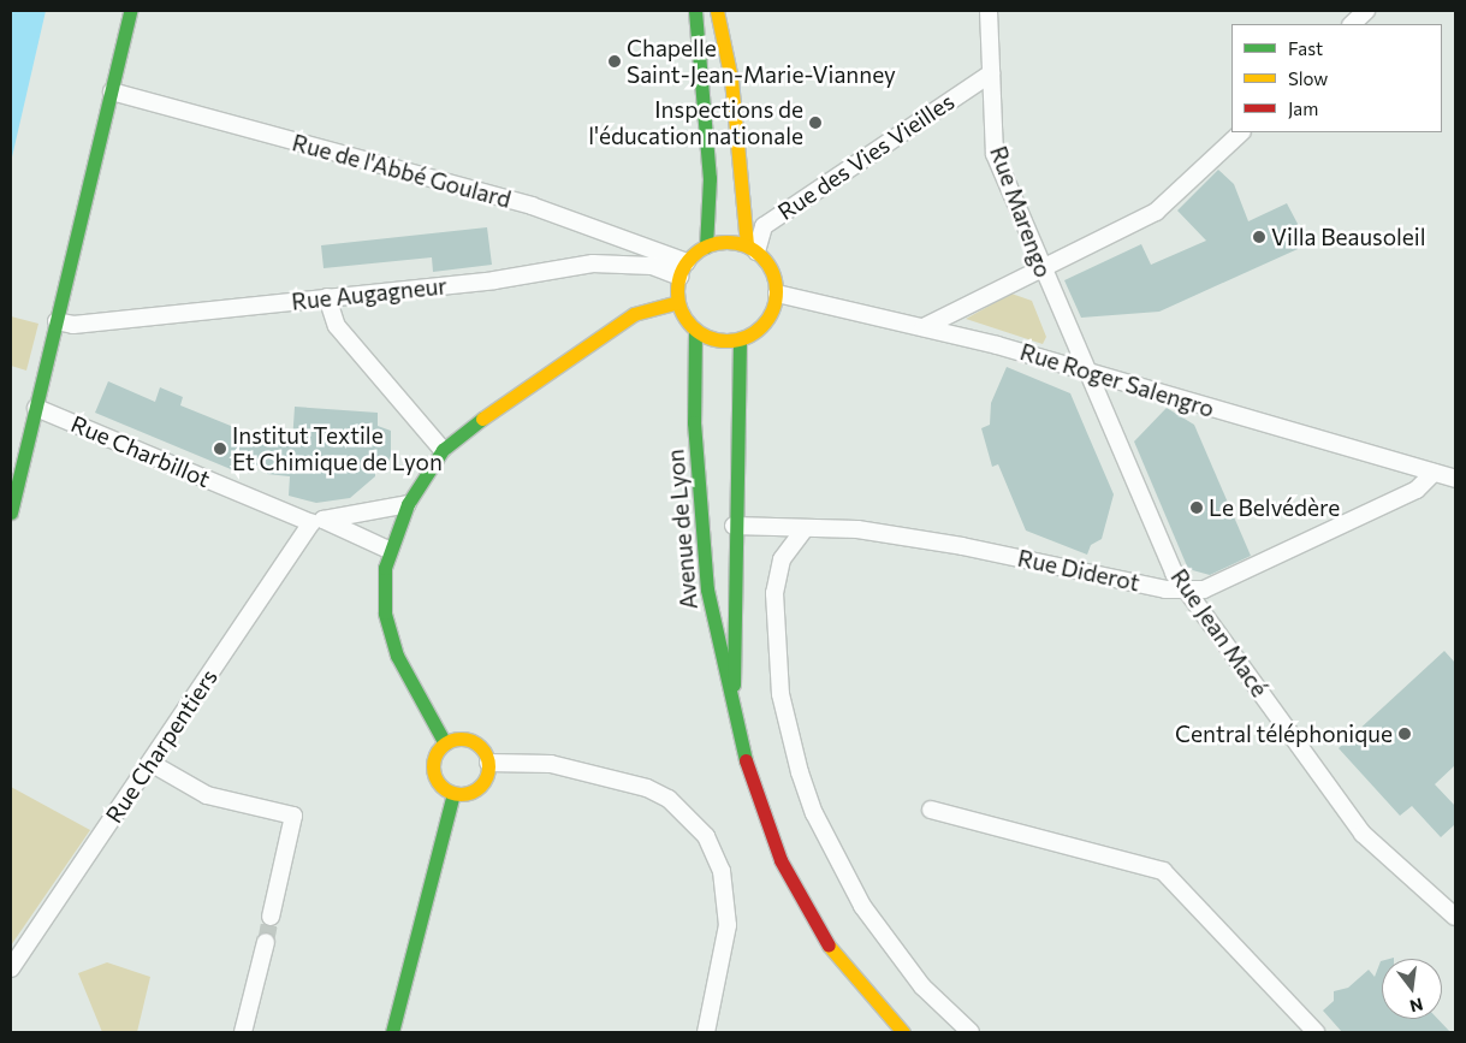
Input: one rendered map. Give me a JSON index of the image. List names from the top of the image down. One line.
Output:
{"streets":{"main road":["Avenue de Lyon"],"street":["Rue des Vies Vieilles","Rue de l'Abbé Goulard","Rue Marengo","Rue Augagneur","Rue Roger Salengro","Rue Charbillot","Rue Diderot","Rue Jean Macé","Rue Charpentiers"]},"crossings":[["Rue des Vies Vieilles","Rue de l'Abbé Goulard"],["Rue des Vies Vieilles","Rue Marengo"],["Rue des Vies Vieilles","Rue Augagneur"],["Rue des Vies Vieilles","Rue Roger Salengro"],["Rue des Vies Vieilles","Avenue de Lyon"],["Rue de l'Abbé Goulard","Rue Augagneur"],["Rue de l'Abbé Goulard","Rue Roger Salengro"],["Rue de l'Abbé Goulard","Avenue de Lyon"],["Rue Marengo","Rue Jean Macé"],["Rue Augagneur","Rue Roger Salengro"],["Rue Augagneur","Avenue de Lyon"],["Rue Roger Salengro","Avenue de Lyon"],["Rue Roger Salengro","Rue Diderot"],["Rue Roger Salengro","Rue Jean Macé"],["Rue Charbillot","Rue Charpentiers"],["Avenue de Lyon","Rue Diderot"],["Rue Diderot","Rue Jean Macé"]],"places":["Chapelle Saint-Jean-Marie-Vianney","Inspections de l'éducation nationale","Villa Beausoleil","Institut Textile Et Chimique de Lyon","Le Belvédère","Central téléphonique"],"legend":["Fast","Slow","Jam"],"north":"bottom"}
